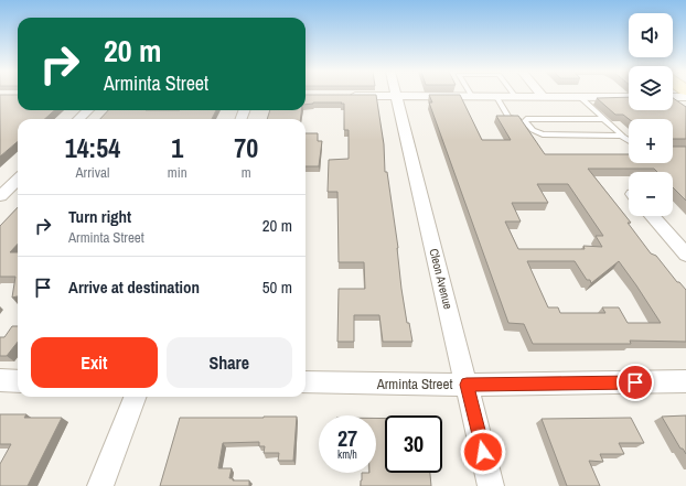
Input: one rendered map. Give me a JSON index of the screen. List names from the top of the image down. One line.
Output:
{"streets":{"street":["Cleon Avenue","Arminta Street"]},"crossings":[["Cleon Avenue","Arminta Street"]],"page":{"map_buttons":["+","−"],"turn":["20 m","Arminta Street"],"eta":["14:54","Arrival","1","min","70","m"],"list":[{"name":"Turn right","note":"Arminta Street","value":"20 m"},{"name":"Arrive at destination","value":"50 m"}],"buttons":["Exit","Share"],"speed":"27 km/h","limit":"30"}}
